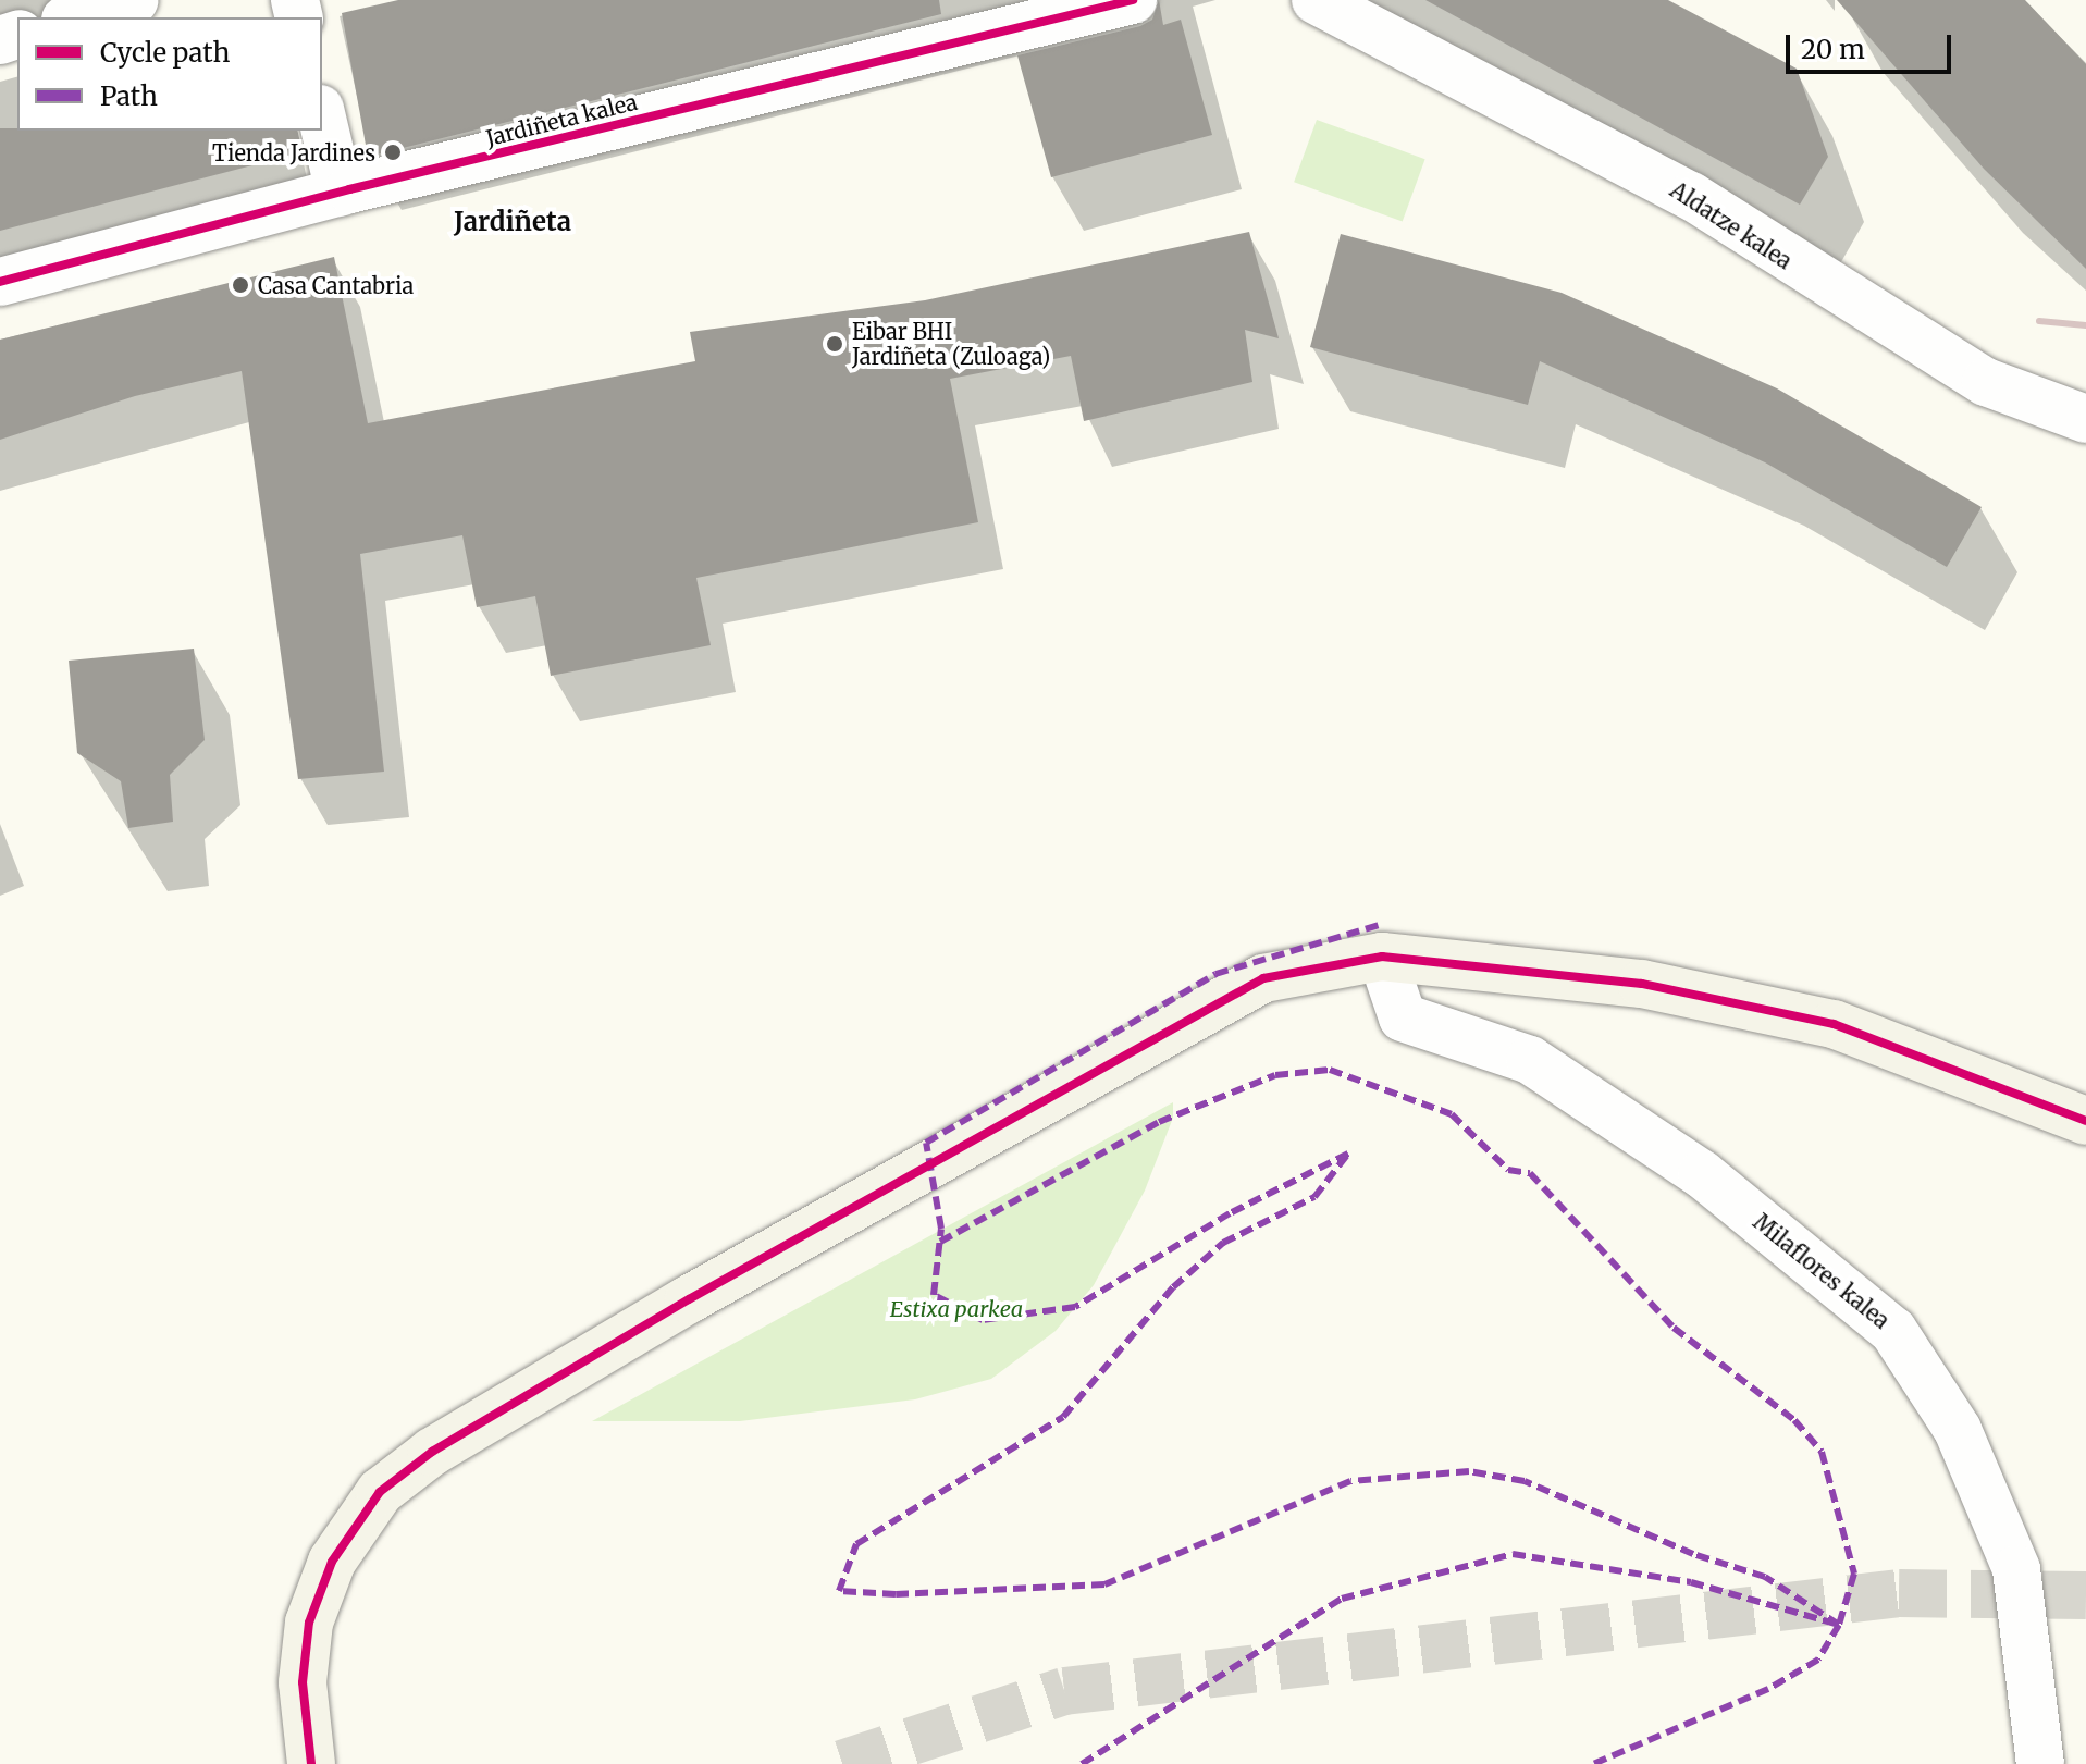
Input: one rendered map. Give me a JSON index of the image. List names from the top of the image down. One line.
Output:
{"streets":{"street":["Jardiñeta kalea","Aldatze kalea","Milaflores kalea"]},"districts":["Jardiñeta"],"parks":["Estixa parkea"],"places":["Tienda Jardines","Casa Cantabria","Eibar BHI Jardiñeta (Zuloaga)"],"legend":["Cycle path","Path"],"scale_bar":"20 m"}
